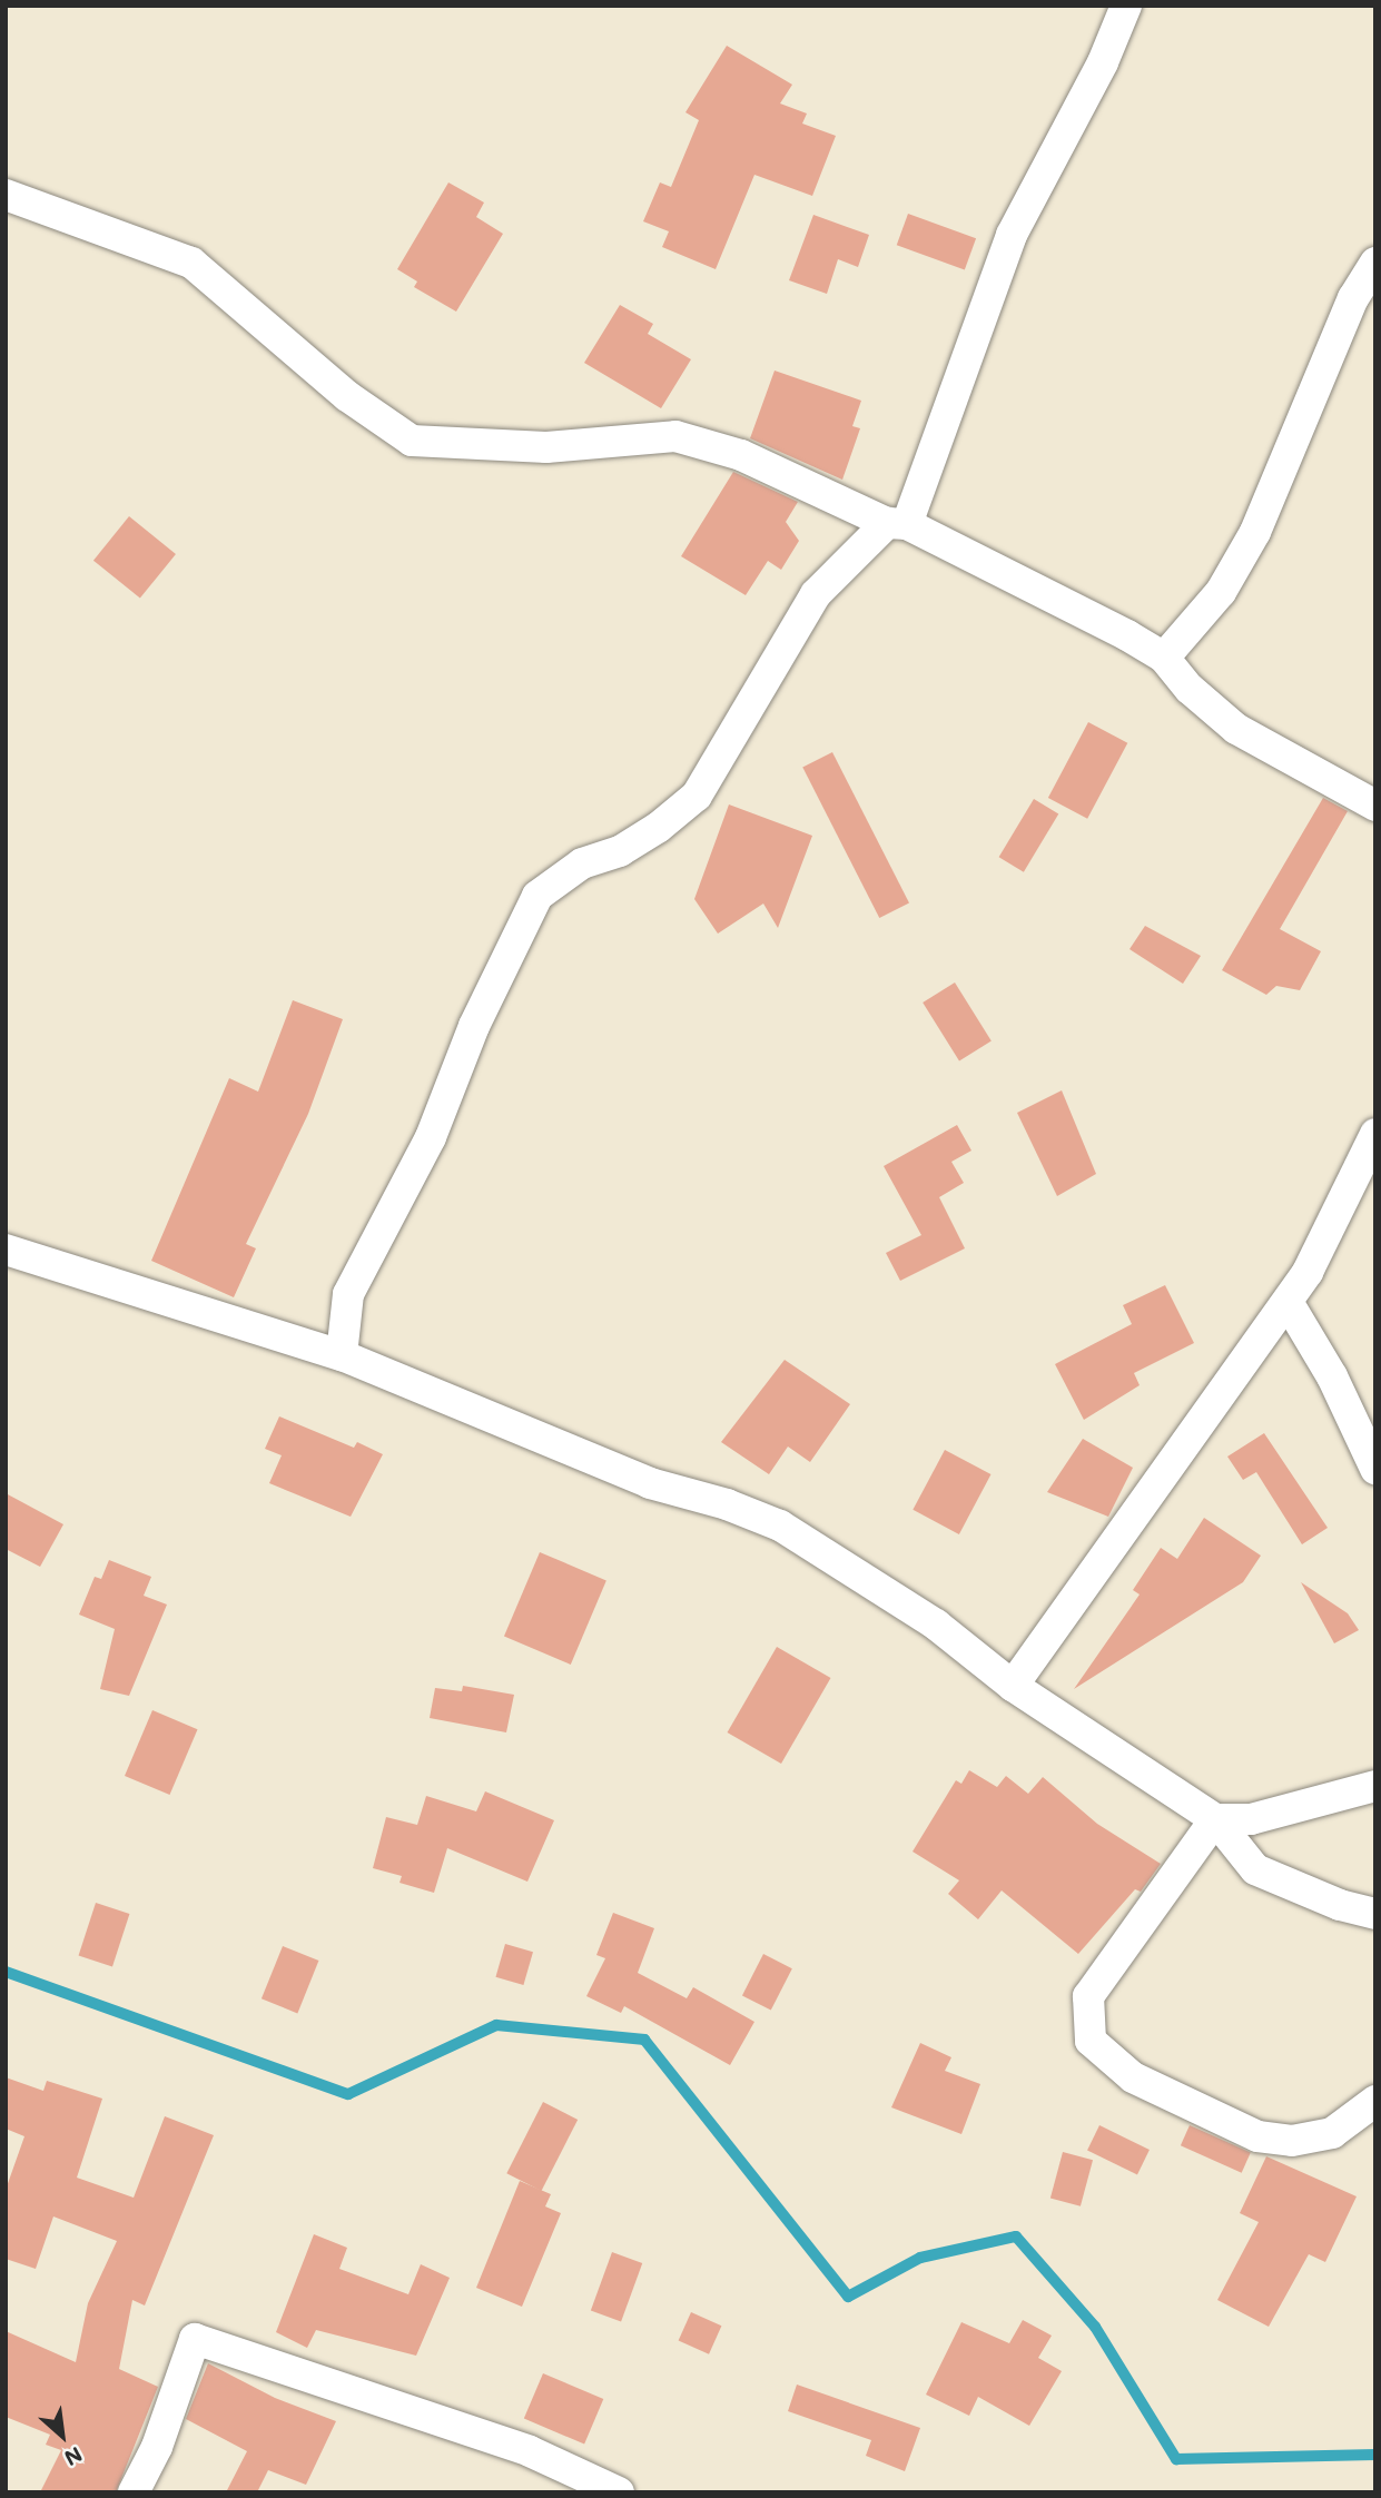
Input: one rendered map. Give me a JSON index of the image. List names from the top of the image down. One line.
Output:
{"north":"bottom right"}
